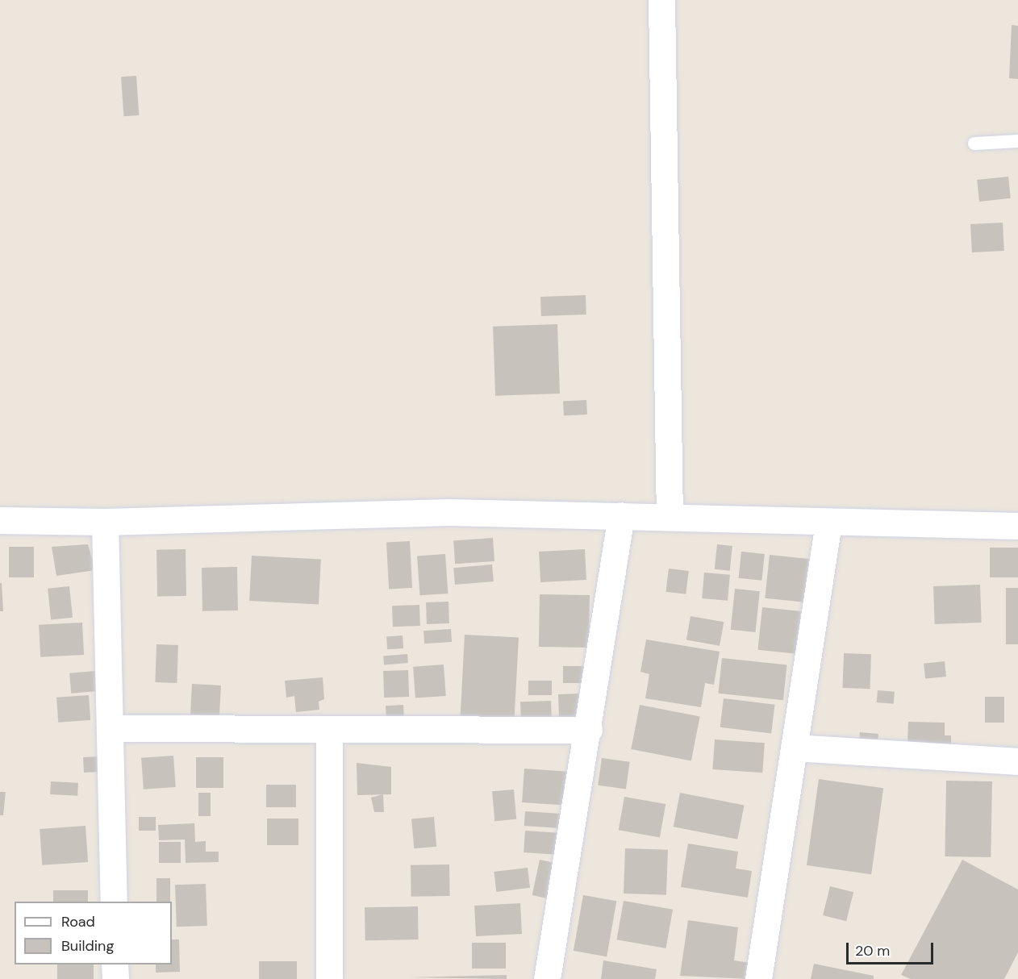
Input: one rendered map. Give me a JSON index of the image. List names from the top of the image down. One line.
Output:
{"legend":["Road","Building"],"scale_bar":"20 m"}
